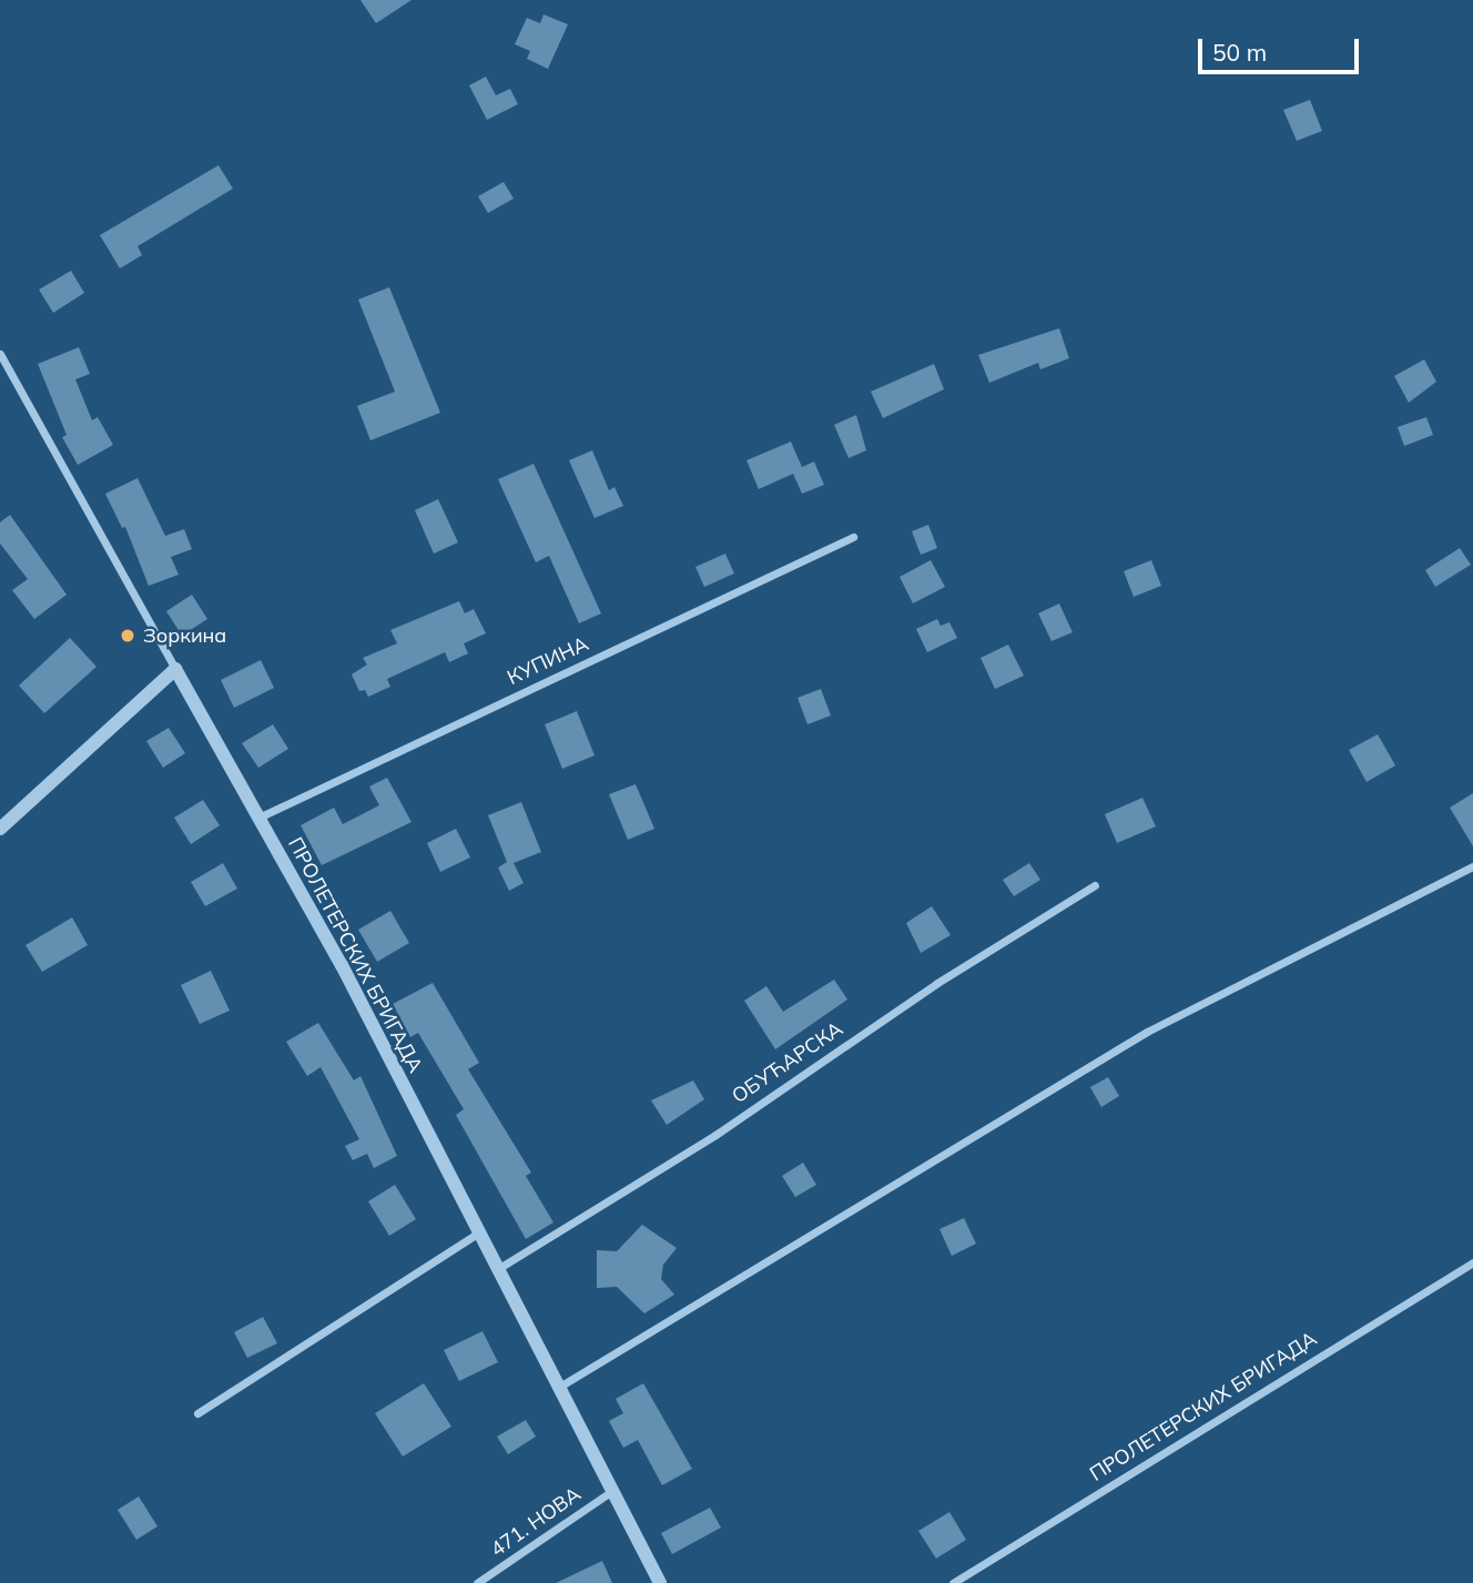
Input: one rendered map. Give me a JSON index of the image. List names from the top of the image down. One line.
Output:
{"streets":{"street":["КУПИНА","ПРОЛЕТЕРСКИХ БРИГАДА","ОБУЋАРСКА","471. НОВА"]},"crossings":[["КУПИНА","ПРОЛЕТЕРСКИХ БРИГАДА"],["ПРОЛЕТЕРСКИХ БРИГАДА","ОБУЋАРСКА"],["ПРОЛЕТЕРСКИХ БРИГАДА","471. НОВА"]],"places":["Зоркина"],"scale_bar":"50 m"}
